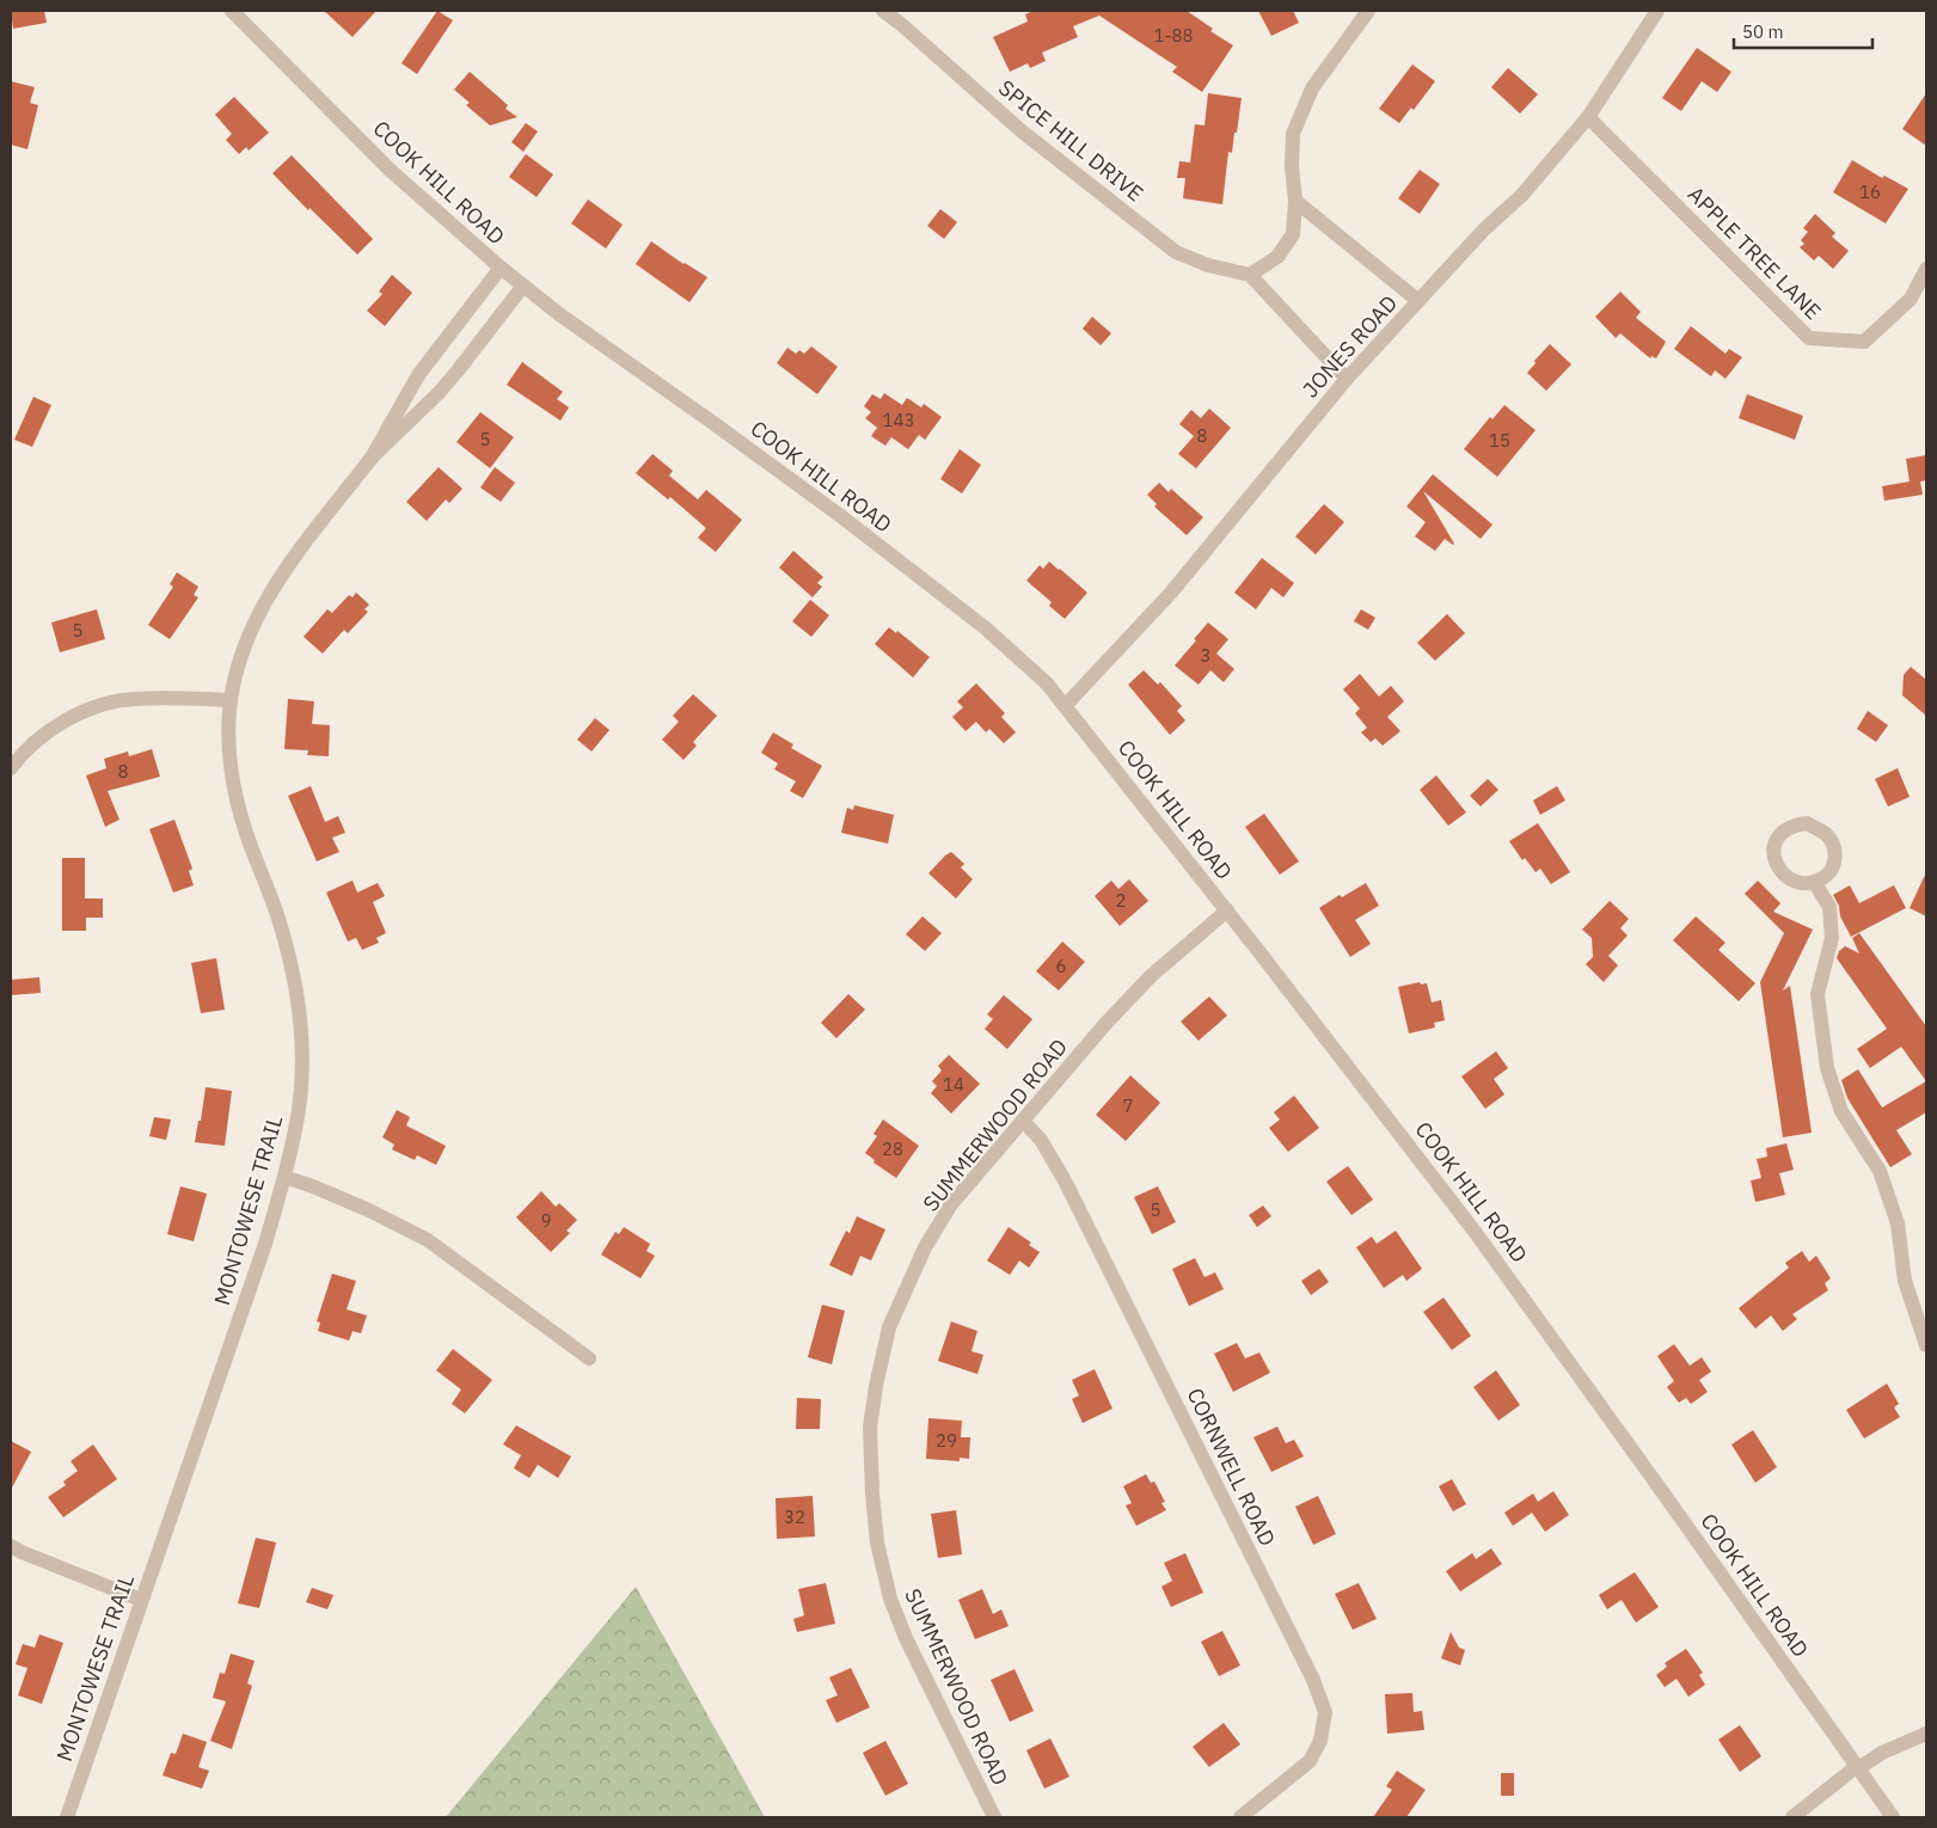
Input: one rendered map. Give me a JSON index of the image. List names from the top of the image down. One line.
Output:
{"streets":{"street":["SPICE HILL DRIVE","COOK HILL ROAD","APPLE TREE LANE","JONES ROAD","SUMMERWOOD ROAD","MONTOWESE TRAIL","CORNWELL ROAD"]},"crossings":[["COOK HILL ROAD","JONES ROAD"],["COOK HILL ROAD","SUMMERWOOD ROAD"],["COOK HILL ROAD","MONTOWESE TRAIL"],["APPLE TREE LANE","JONES ROAD"],["SUMMERWOOD ROAD","CORNWELL ROAD"]],"house_numbers":["1-88","16","143","8","5","15","5","3","8","2","6","14","7","28","5","9","29","32"],"scale_bar":"50 m"}
